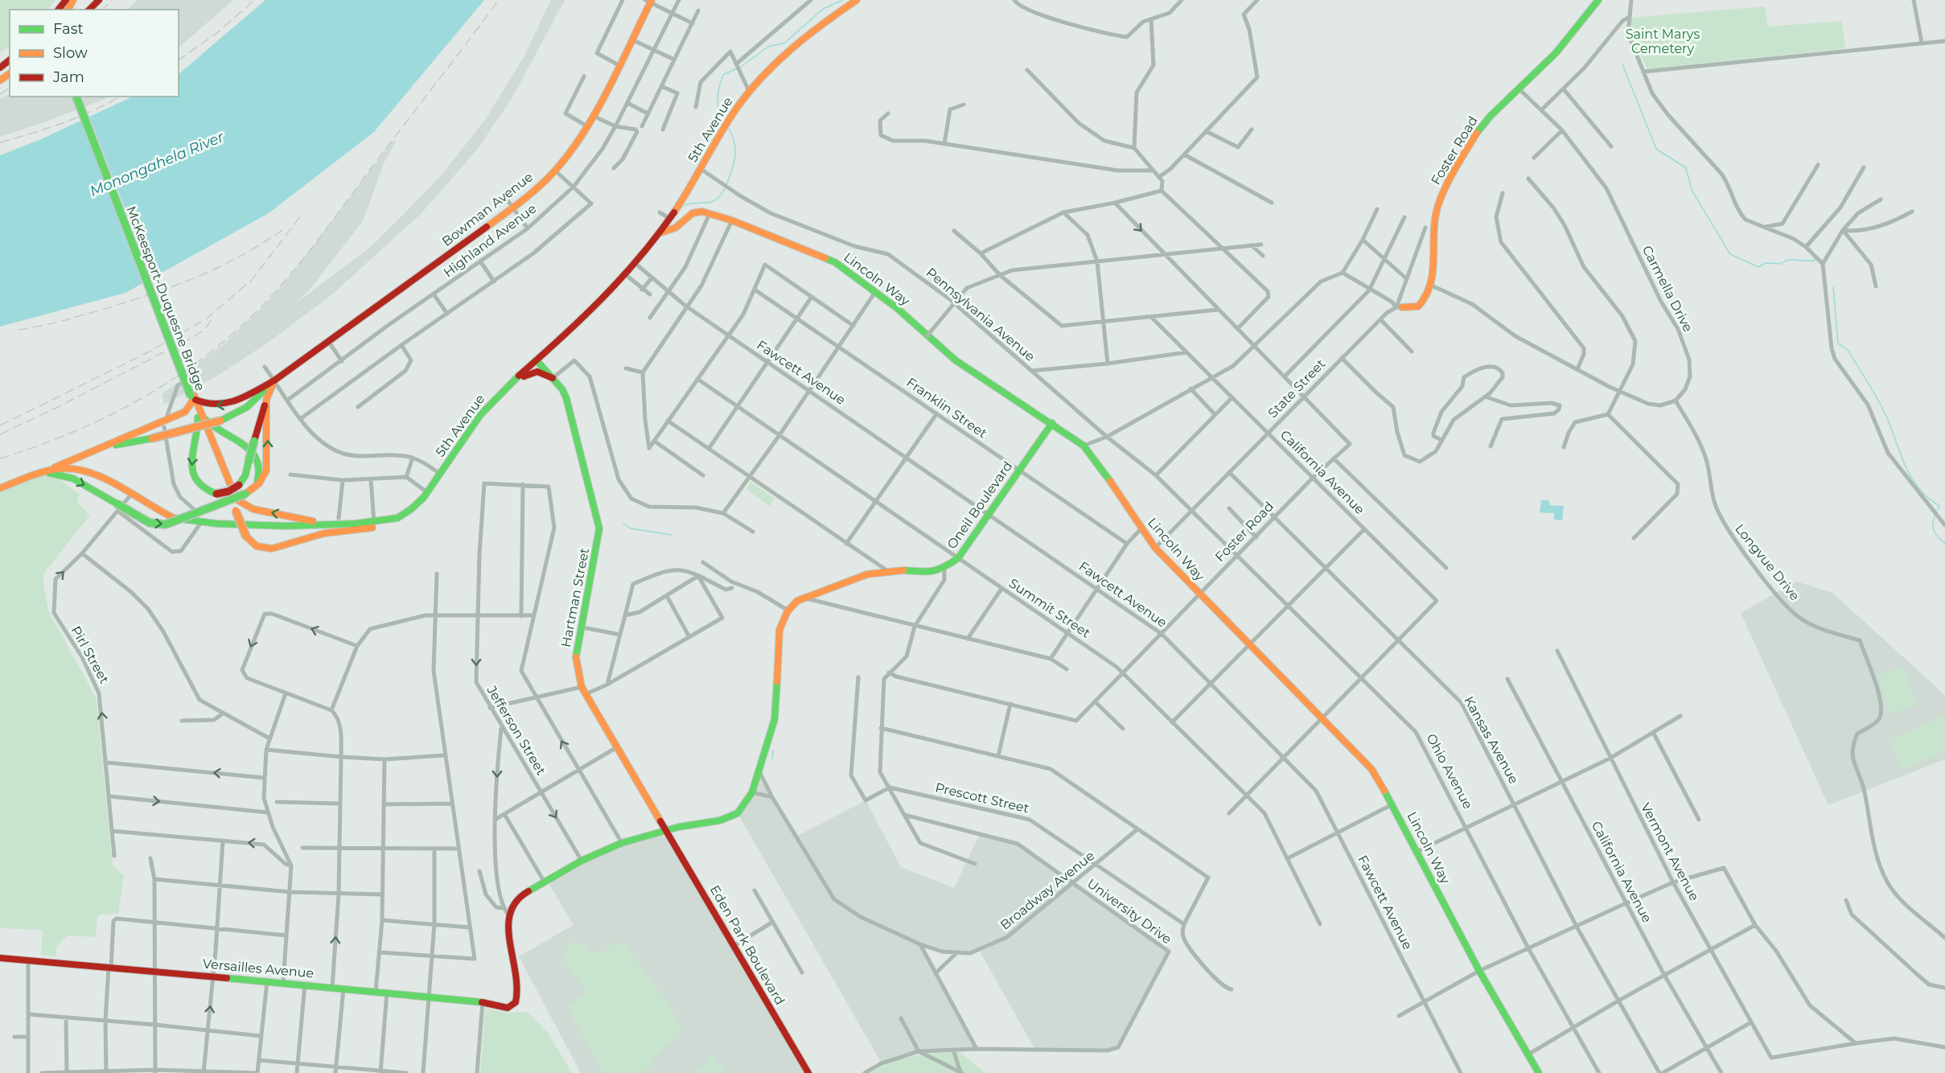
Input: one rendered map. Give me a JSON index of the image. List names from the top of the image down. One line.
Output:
{"streets":{"main road":["5th Avenue","Foster Road","Bowman Avenue","Lincoln Way","McKeesport-Duquesne Bridge","Oneil Boulevard","Hartman Street","Eden Park Boulevard","Versailles Avenue"],"street":["Highland Avenue","Carmella Drive","Pennsylvania Avenue","Fawcett Avenue","State Street","Franklin Street","California Avenue","Longvue Drive","Summit Street","Pirl Street","Jefferson Street","Kansas Avenue","Ohio Avenue","Prescott Street","Vermont Avenue","Broadway Avenue","University Drive"]},"crossings":[["5th Avenue","Lincoln Way"],["5th Avenue","Pennsylvania Avenue"],["5th Avenue","Fawcett Avenue"],["5th Avenue","Hartman Street"],["5th Avenue","Pirl Street"],["Foster Road","Lincoln Way"],["Foster Road","Carmella Drive"],["Foster Road","Fawcett Avenue"],["Foster Road","State Street"],["Foster Road","California Avenue"],["Foster Road","Summit Street"],["Foster Road","Kansas Avenue"],["Foster Road","Ohio Avenue"],["Lincoln Way","State Street"],["Lincoln Way","Oneil Boulevard"],["Carmella Drive","Longvue Drive"],["Pennsylvania Avenue","State Street"],["Pennsylvania Avenue","Ohio Avenue"],["Fawcett Avenue","Oneil Boulevard"],["State Street","California Avenue"],["State Street","Kansas Avenue"],["State Street","Ohio Avenue"],["Franklin Street","Oneil Boulevard"],["California Avenue","Kansas Avenue"],["Oneil Boulevard","Hartman Street"],["Oneil Boulevard","Summit Street"],["Oneil Boulevard","Jefferson Street"],["Oneil Boulevard","Broadway Avenue"],["Oneil Boulevard","Eden Park Boulevard"],["Oneil Boulevard","Versailles Avenue"],["Hartman Street","Eden Park Boulevard"],["Prescott Street","Broadway Avenue"],["Broadway Avenue","University Drive"]],"one_way":["Pirl Street","Jefferson Street"],"water":["Monongahela River"],"parks":["Saint Marys Cemetery"],"legend":["Fast","Slow","Jam"]}
